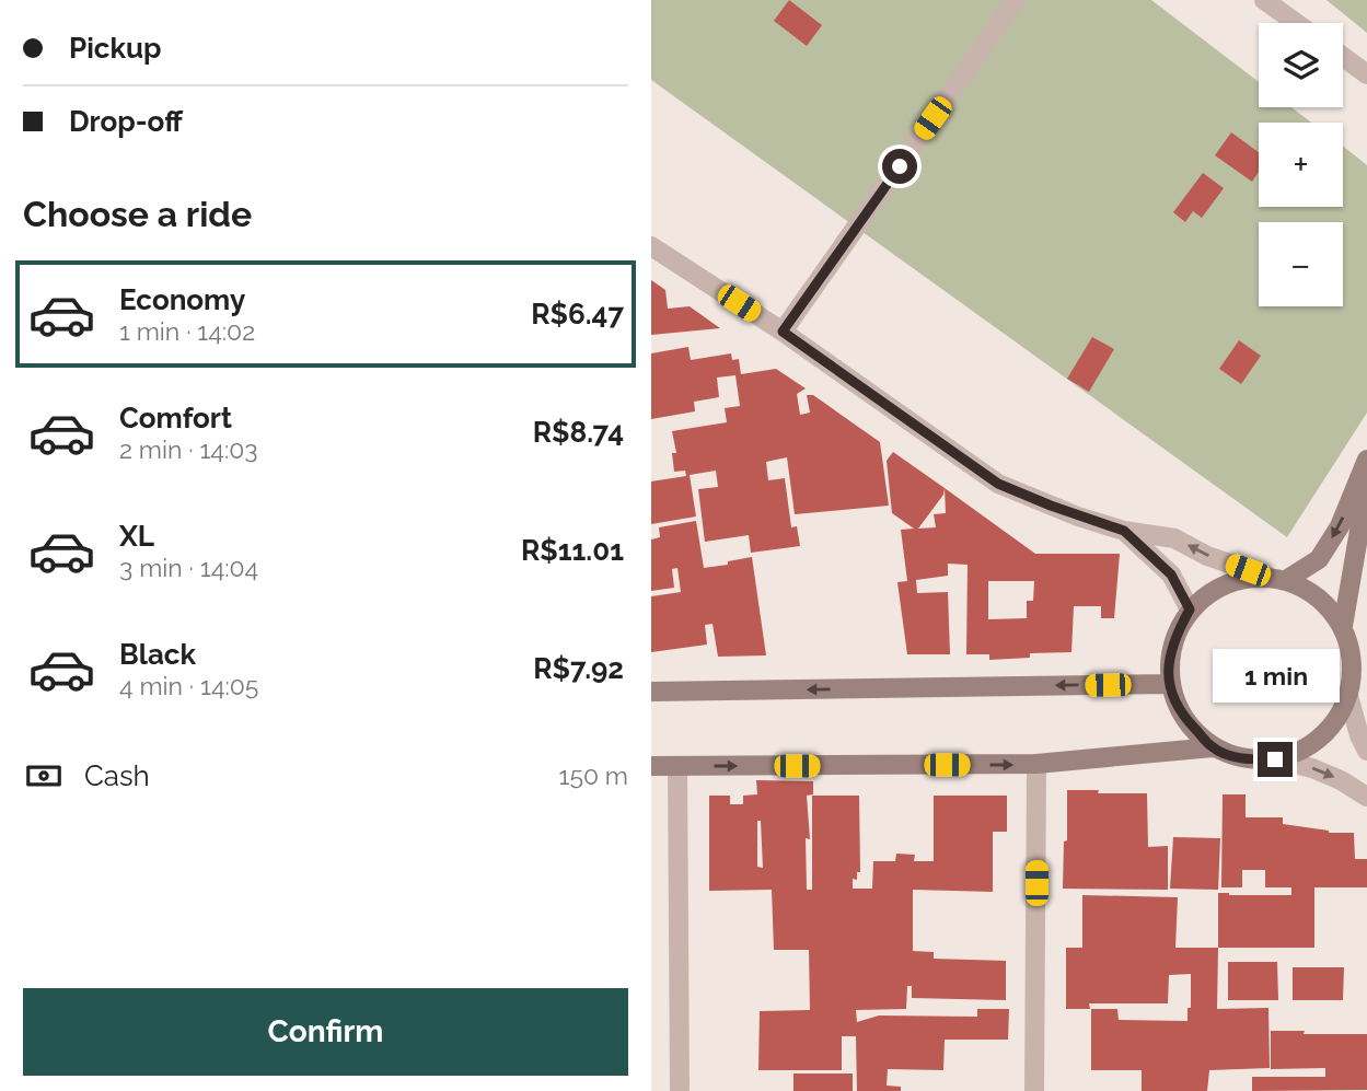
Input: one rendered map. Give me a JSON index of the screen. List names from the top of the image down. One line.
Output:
{"page":{"banner":["Pickup","Drop-off"],"map_buttons":["+","−"],"heading":"Choose a ride","list":[{"name":"Economy","note":"1 min · 14:02","value":"R$6.47"},{"name":"Comfort","note":"2 min · 14:03","value":"R$8.74"},{"name":"XL","note":"3 min · 14:04","value":"R$11.01"},{"name":"Black","note":"4 min · 14:05","value":"R$7.92"}],"bubble":"1 min","pay":["Cash","150 m"],"buttons":"Confirm"}}
